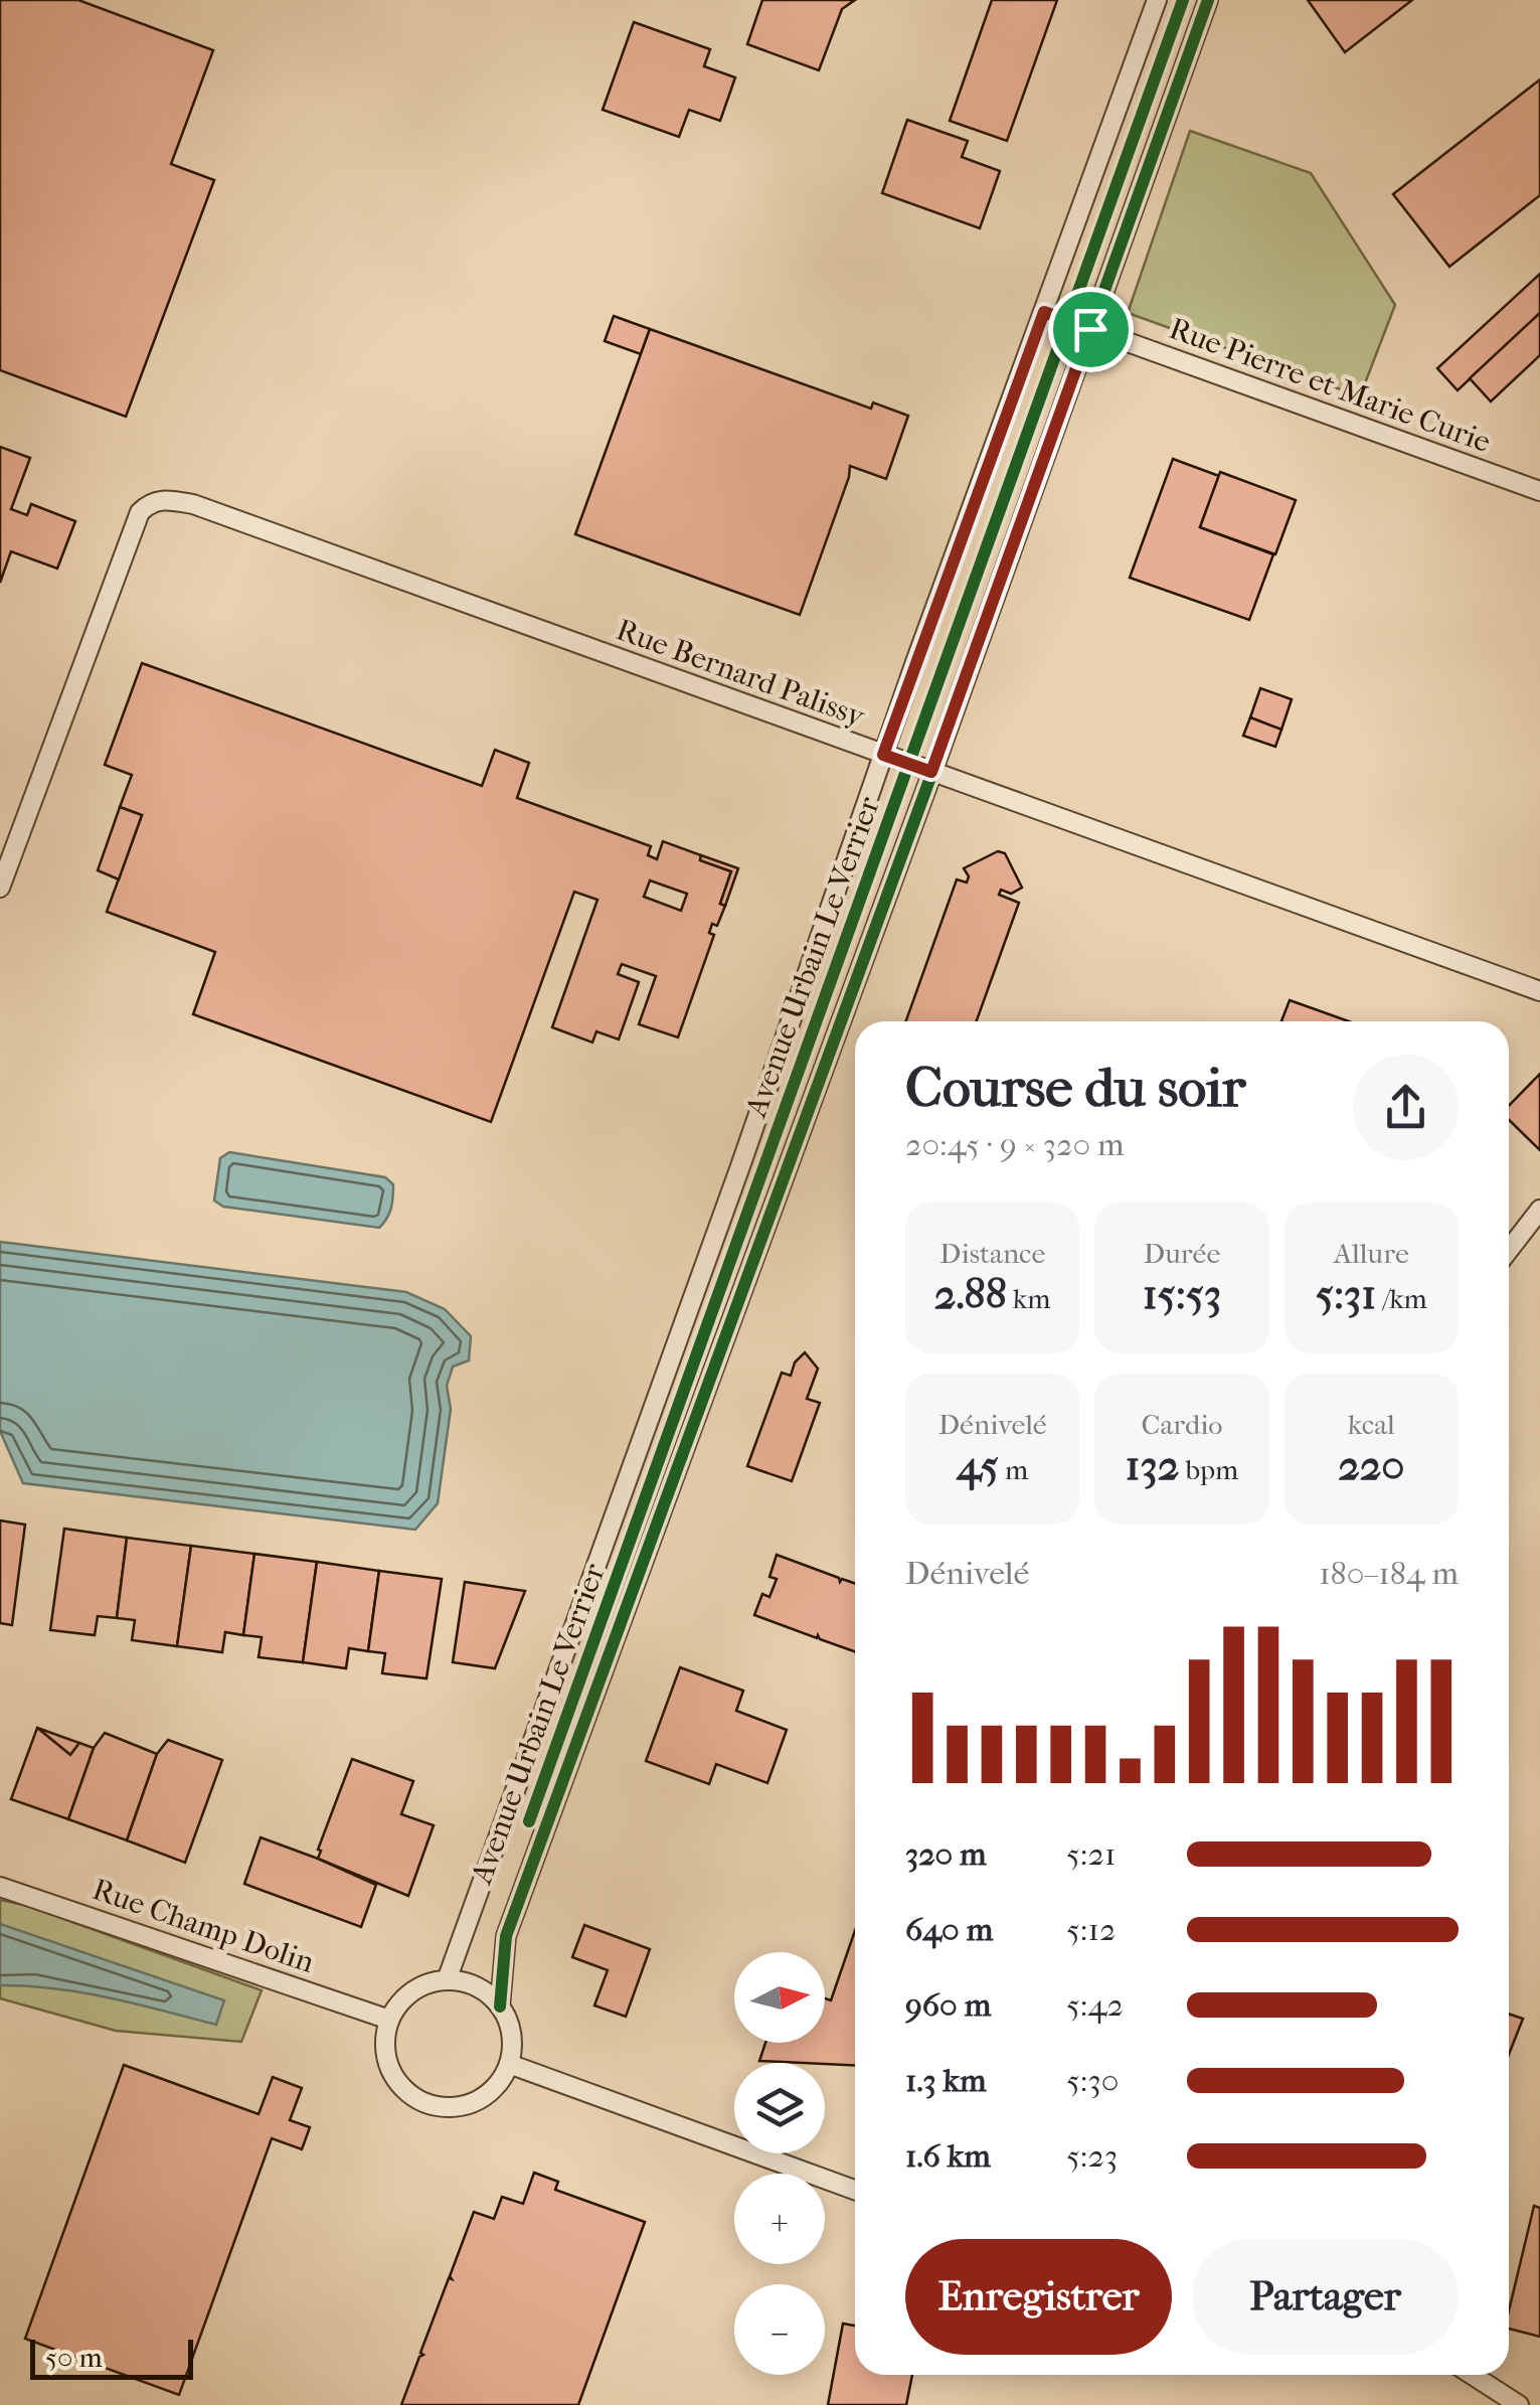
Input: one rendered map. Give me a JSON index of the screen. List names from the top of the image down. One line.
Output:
{"streets":{"street":["Rue Pierre et Marie Curie","Rue Bernard Palissy","Avenue Urbain Le Verrier","Rue Champ Dolin"]},"crossings":[["Rue Pierre et Marie Curie","Avenue Urbain Le Verrier"],["Rue Bernard Palissy","Avenue Urbain Le Verrier"],["Avenue Urbain Le Verrier","Rue Champ Dolin"]],"scale_bar":"50 m","north":"right","page":{"heading":["Course du soir","20:45 · 9 × 320 m"],"stats":[["Distance","2.88 km"],["Durée","15:53"],["Allure","5:31 /km"],["Dénivelé","45 m"],["Cardio","132 bpm"],["kcal","220"]],"chart":["Dénivelé","180–184 m"],"list":[{"name":"320 m","note":"5:21"},{"name":"640 m","note":"5:12"},{"name":"960 m","note":"5:42"},{"name":"1.3 km","note":"5:30"},{"name":"1.6 km","note":"5:23"}],"map_buttons":["+","−"],"buttons":["Enregistrer","Partager"],"scale":"50 m"}}
